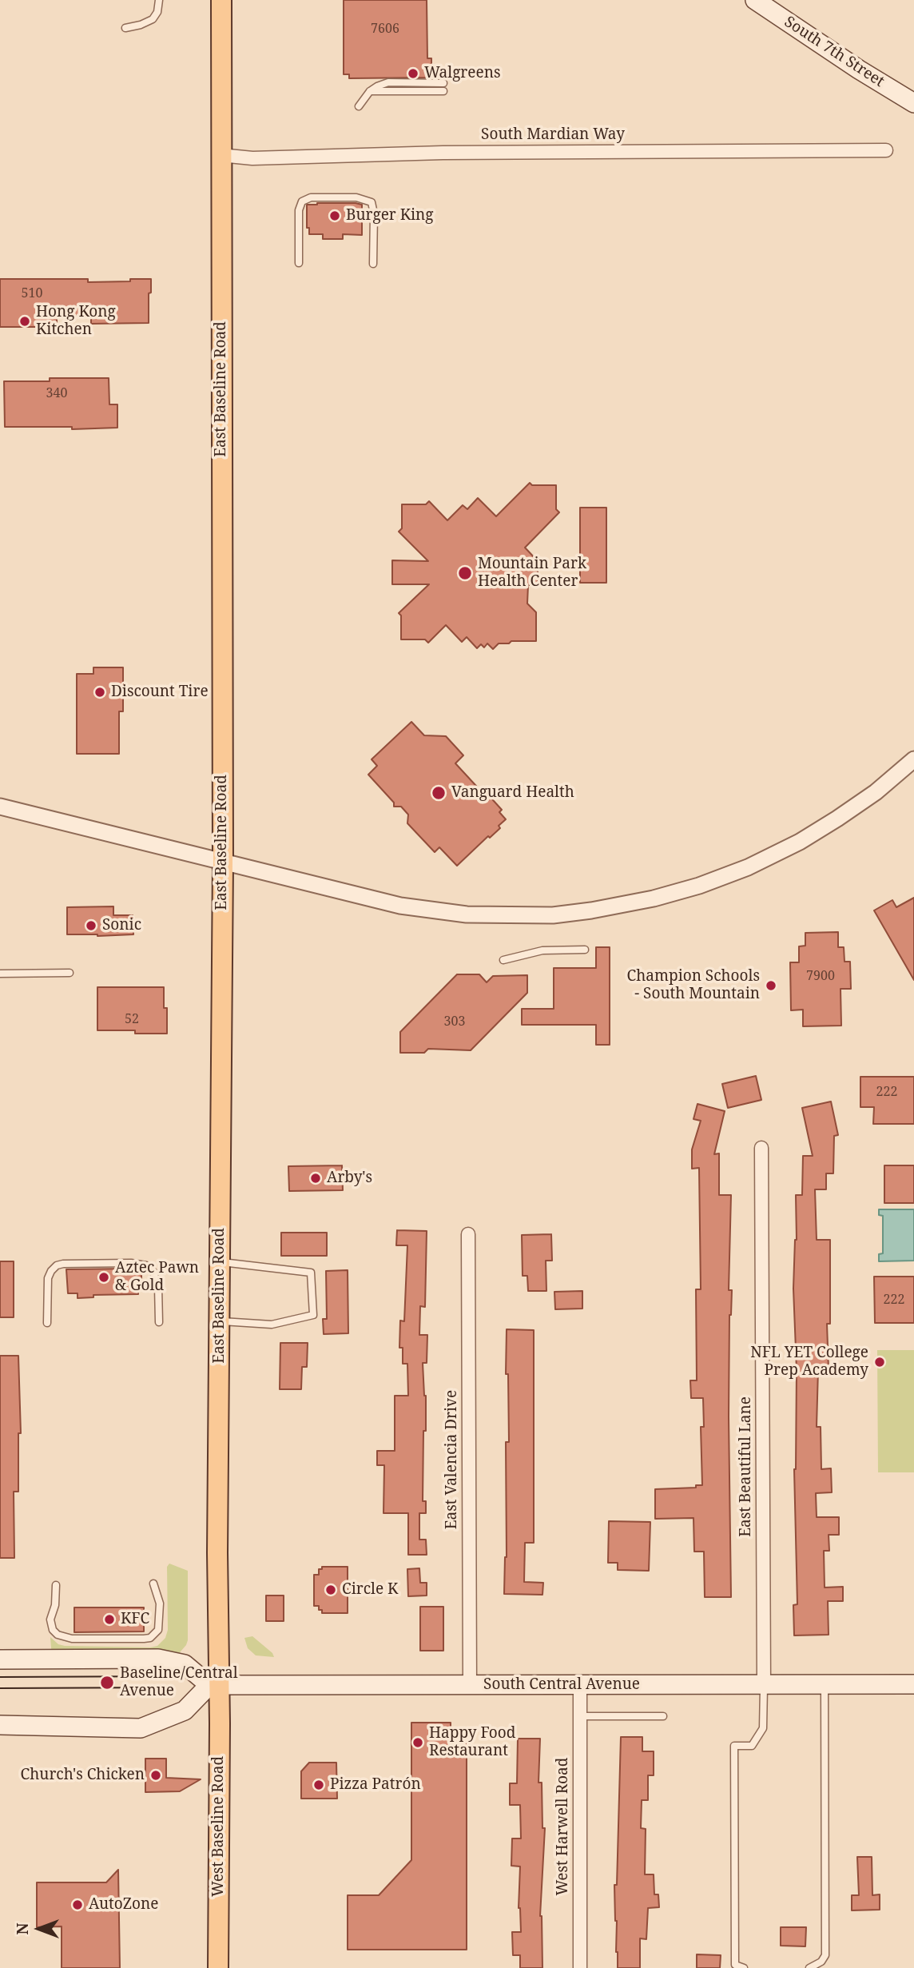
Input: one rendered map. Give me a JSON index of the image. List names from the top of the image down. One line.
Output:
{"streets":{"main road":["South 7th Street","East Baseline Road","South Central Avenue","West Baseline Road"],"street":["South Mardian Way","East Valencia Drive","East Beautiful Lane","West Harwell Road"]},"crossings":[["South Mardian Way","East Baseline Road"],["East Baseline Road","South Central Avenue"],["East Baseline Road","West Baseline Road"],["East Valencia Drive","South Central Avenue"],["East Beautiful Lane","South Central Avenue"],["South Central Avenue","West Baseline Road"],["South Central Avenue","West Harwell Road"]],"places":["Walgreens","Burger King","Hong Kong Kitchen","Mountain Park Health Center","Discount Tire","Vanguard Health","Sonic","Champion Schools - South Mountain","Arby's","Aztec Pawn & Gold","NFL YET College Prep Academy","Circle K","KFC","Baseline/Central Avenue","Happy Food Restaurant","Church's Chicken","Pizza Patrón","AutoZone"],"house_numbers":["7606","510","340","7900","52","303","222","222"],"north":"left"}
